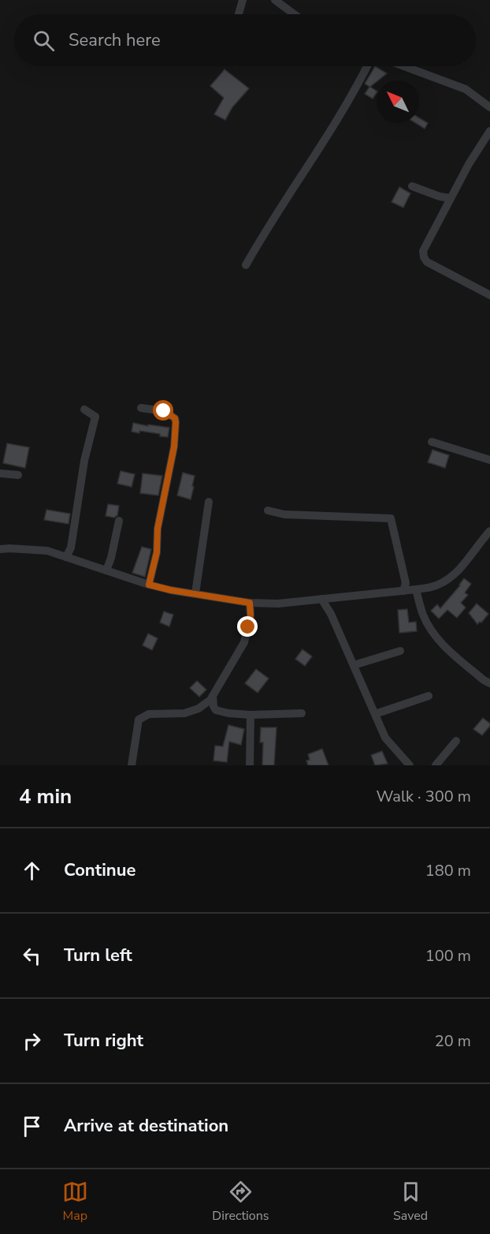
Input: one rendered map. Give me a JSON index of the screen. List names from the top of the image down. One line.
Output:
{"north":"top left","page":{"search":"Search here","heading":["4 min","Walk · 300 m"],"list":[["Continue","180 m"],["Turn left","100 m"],["Turn right","20 m"],"Arrive at destination"],"nav":["Map","Directions","Saved"]}}
